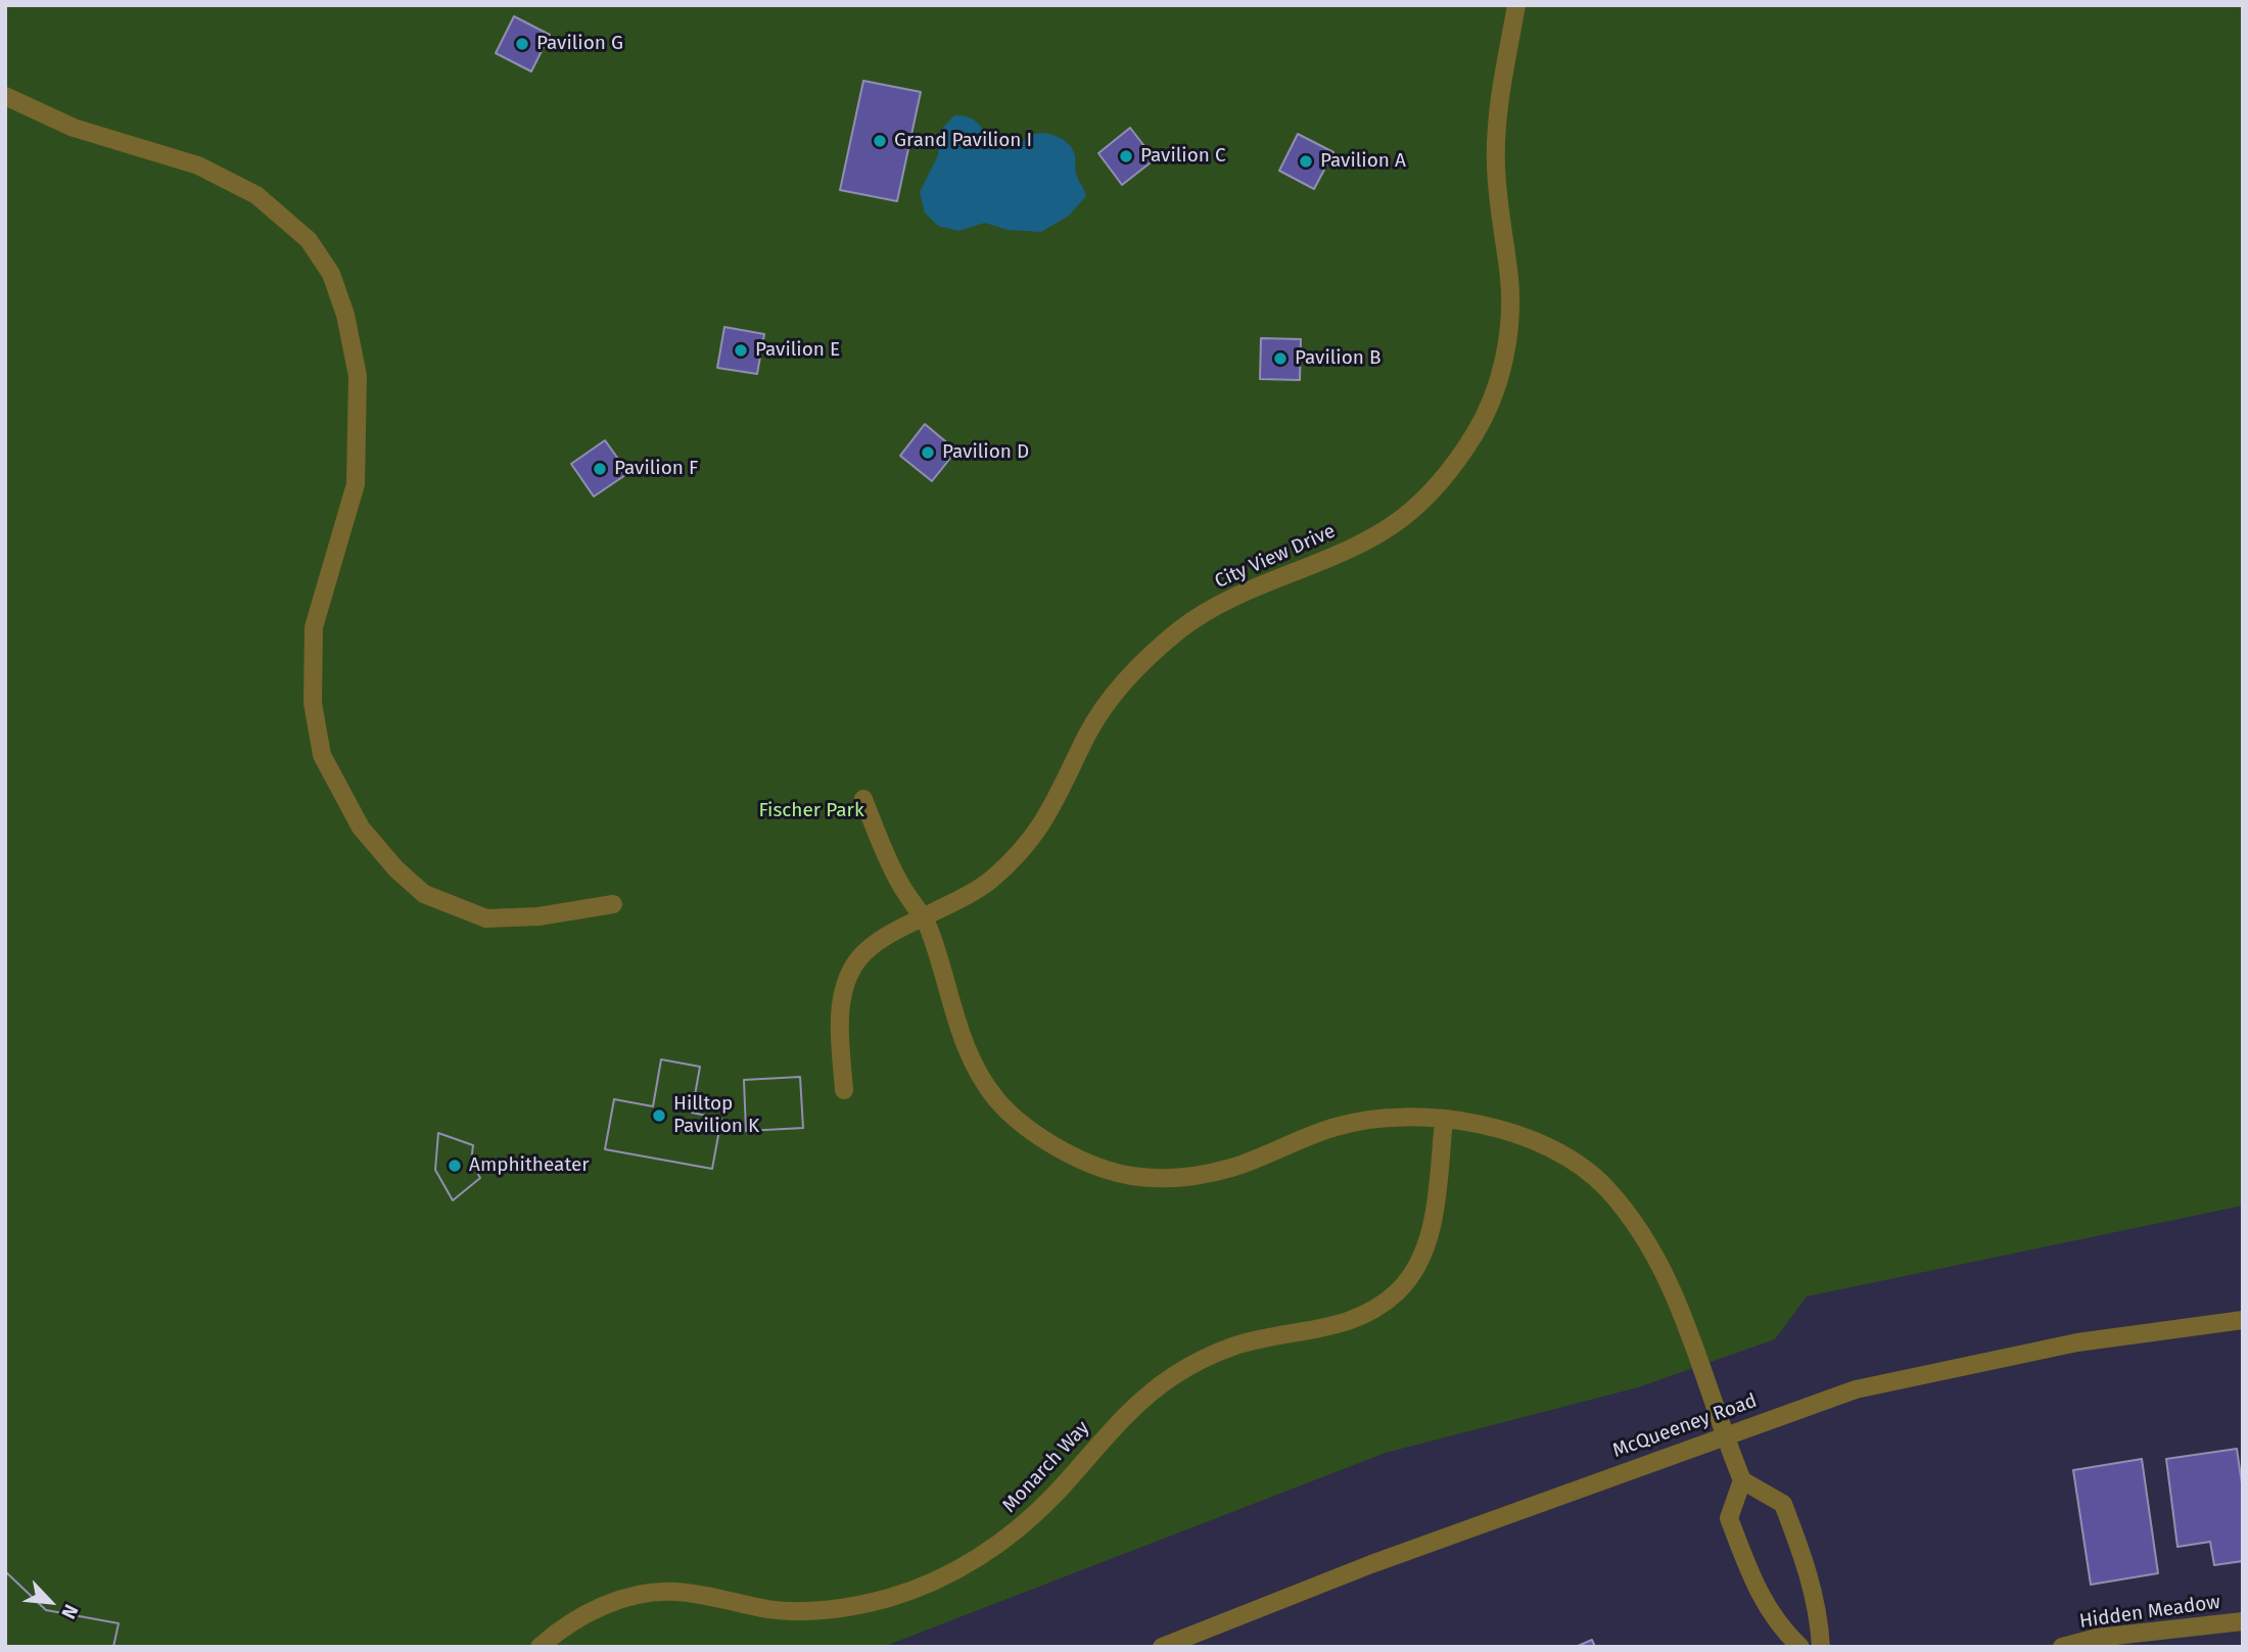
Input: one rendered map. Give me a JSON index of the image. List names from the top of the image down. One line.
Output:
{"streets":{"street":["City View Drive","McQueeney Road","Monarch Way","Hidden Meadow"]},"parks":["Fischer Park"],"places":["Pavilion G","Grand Pavilion I","Pavilion C","Pavilion A","Pavilion E","Pavilion B","Pavilion D","Pavilion F","Hilltop Pavilion K","Amphitheater"],"north":"bottom right"}
